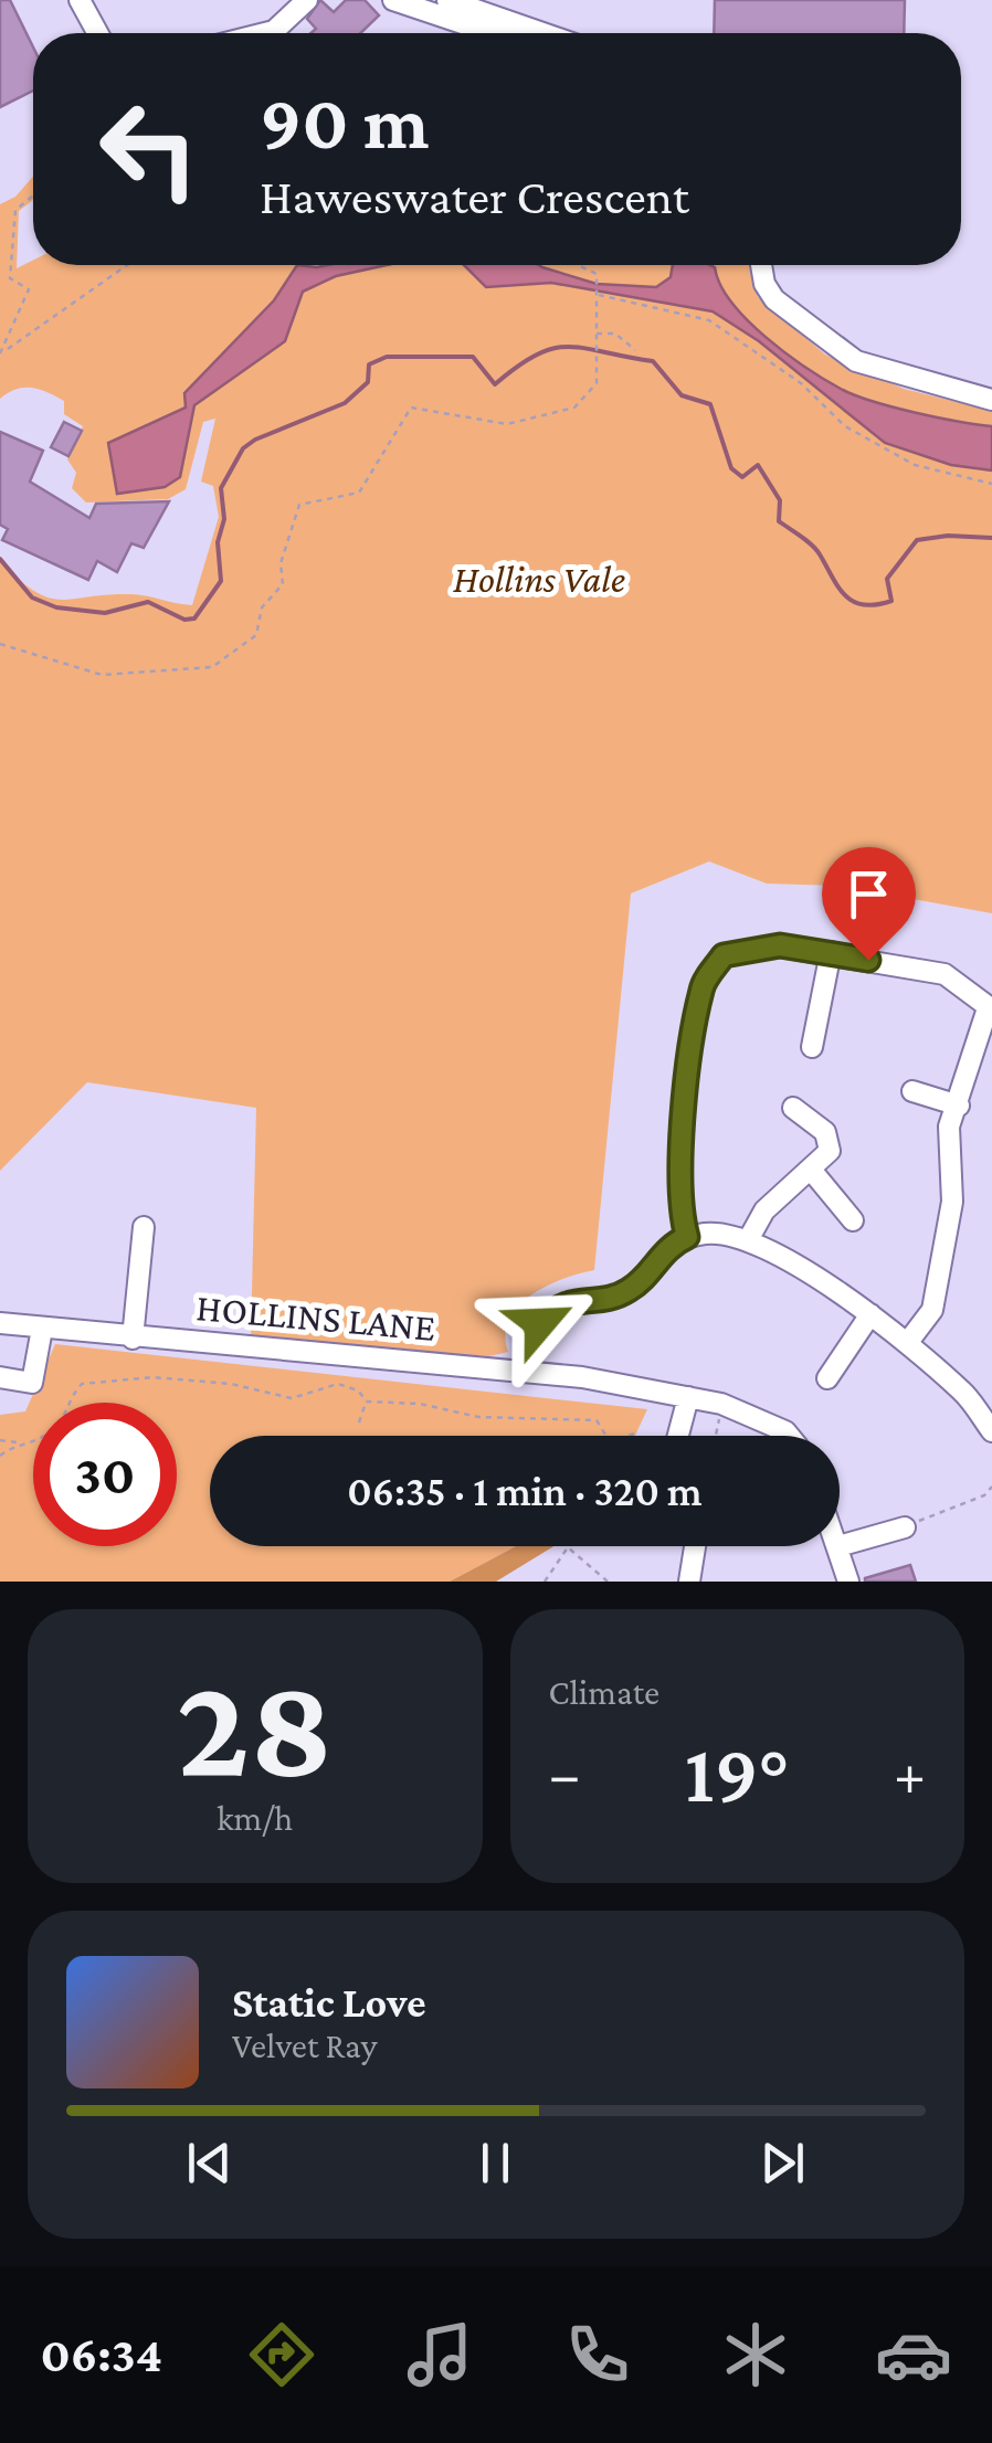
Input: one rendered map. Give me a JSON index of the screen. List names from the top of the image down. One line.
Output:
{"streets":{"street":["HOLLINS LANE"]},"parks":["Hollins Vale"],"page":{"turn":["90 m","Haweswater Crescent"],"limit":"30","trip":"06:35 · 1 min · 320 m","tile":[["28","km/h"],"Climate"],"heat":["−","19°","+"],"song":["Static Love","Velvet Ray"],"tabs":"06:34"}}
